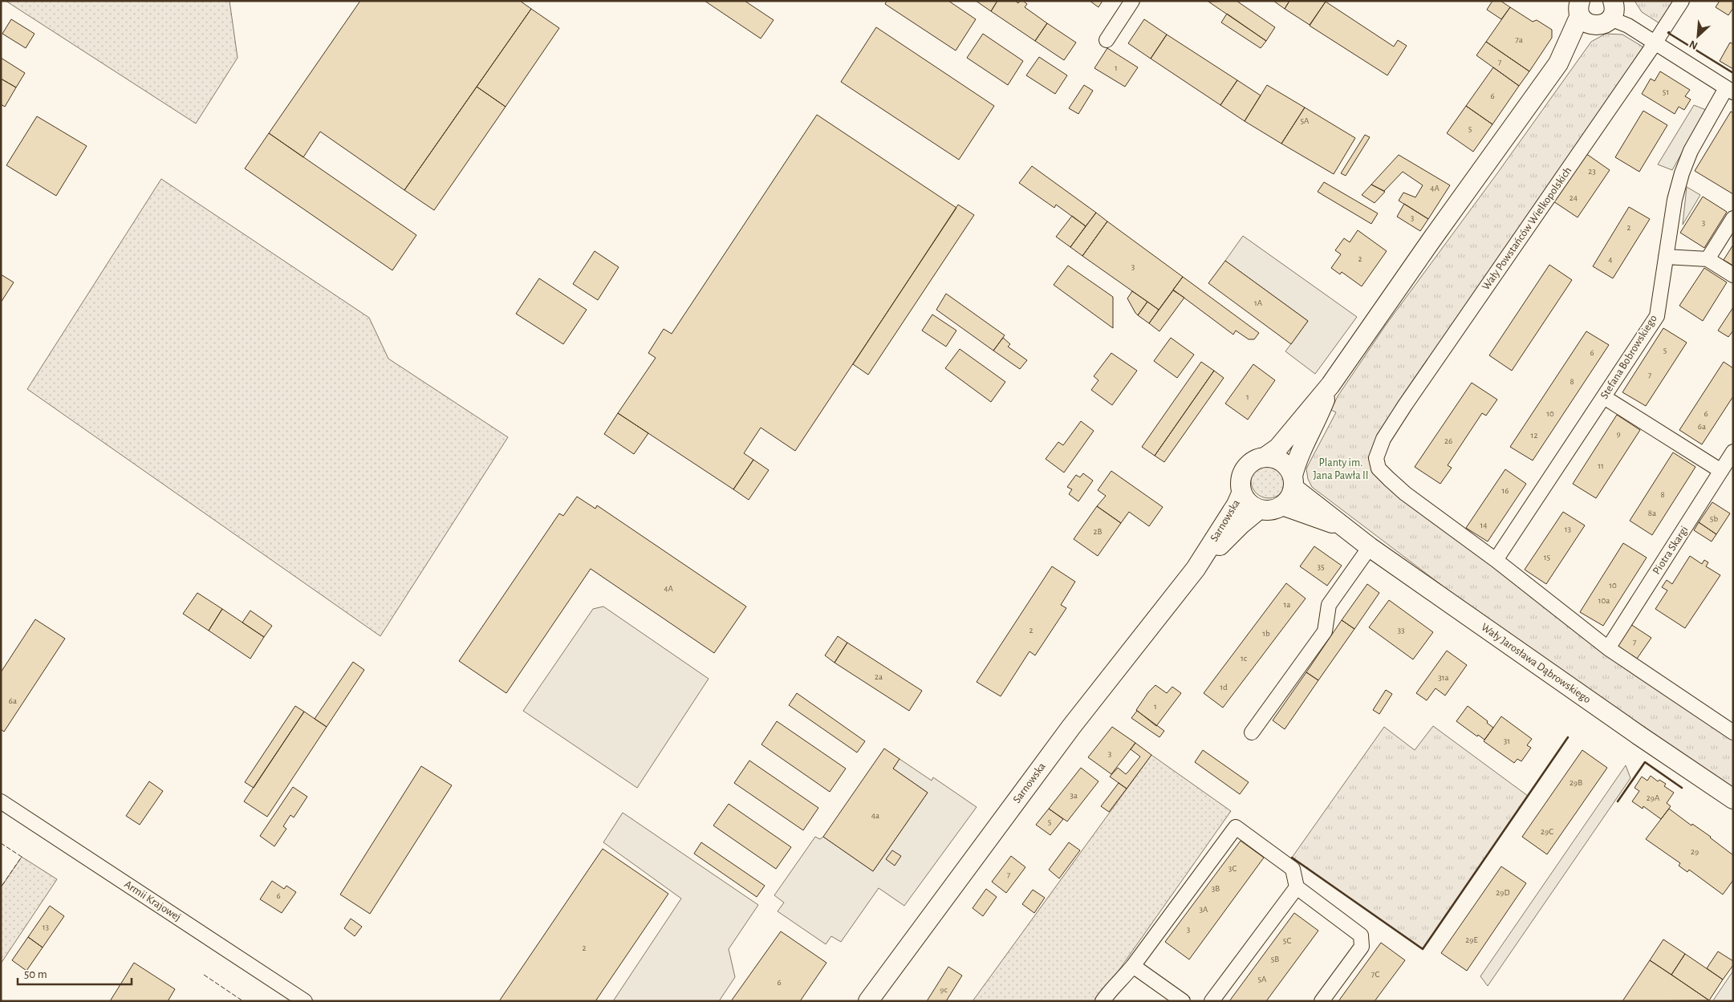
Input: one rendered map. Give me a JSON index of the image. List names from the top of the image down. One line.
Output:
{"streets":{"main road":["Sarnowska","Wały Jarosława Dąbrowskiego"],"street":["Wały Powstańców Wielkopolskich","Stefana Bobrowskiego","Piotra Skargi","Armii Krajowej"]},"crossings":[["Wały Powstańców Wielkopolskich","Stefana Bobrowskiego"],["Sarnowska","Wały Jarosława Dąbrowskiego"]],"parks":["Planty im. Jana Pawła II"],"house_numbers":["7a","7","1","51","6","5A","5","23","4A","24","3","3","2","2","4","3","1A","5","6","7","8","1","10","6","6a","9","12","26","11","16","8","8a","5b","14","13","2B","15","35","10","4A","10a","1a","2","33","1b","7","1c","2a","31a","1d","6a","1","31","3","29B","3a","29A","4a","5","29C","29","3C","7","3B","29D","6","3A","13","3","29E","5C","2","5B","7C","5A","6","9c"],"scale_bar":"50 m","north":"bottom left"}
